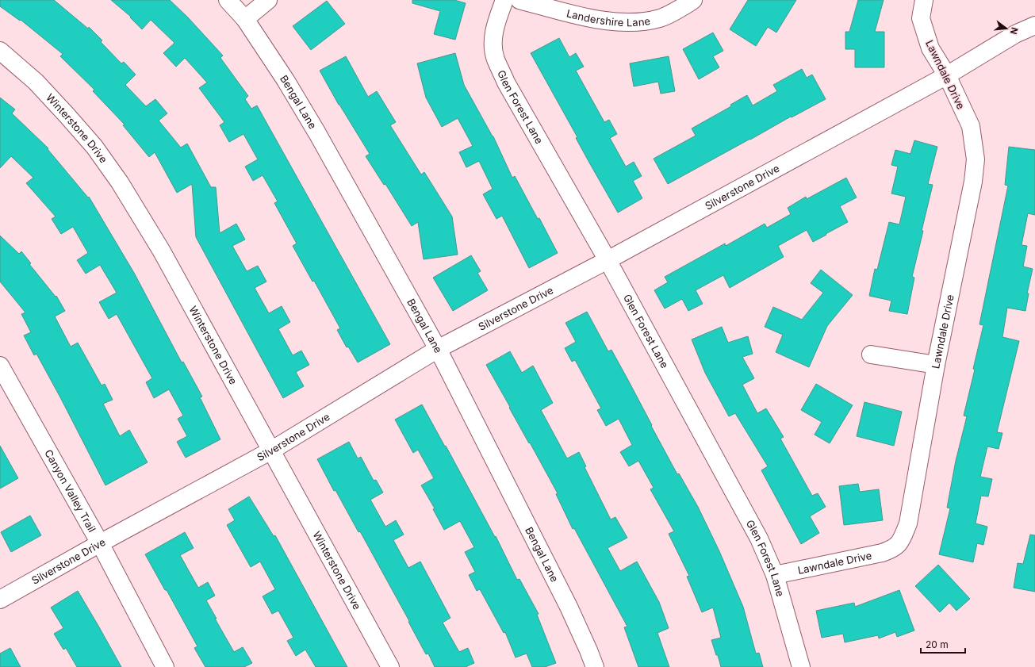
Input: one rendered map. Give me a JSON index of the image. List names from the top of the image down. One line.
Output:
{"streets":{"street":["Landershire Lane","Lawndale Drive","Bengal Lane","Glen Forest Lane","Winterstone Drive","Silverstone Drive","Canyon Valley Trail"]},"crossings":[["Lawndale Drive","Glen Forest Lane"],["Lawndale Drive","Silverstone Drive"],["Bengal Lane","Silverstone Drive"],["Glen Forest Lane","Silverstone Drive"],["Winterstone Drive","Silverstone Drive"],["Silverstone Drive","Canyon Valley Trail"]],"scale_bar":"20 m","north":"right"}
